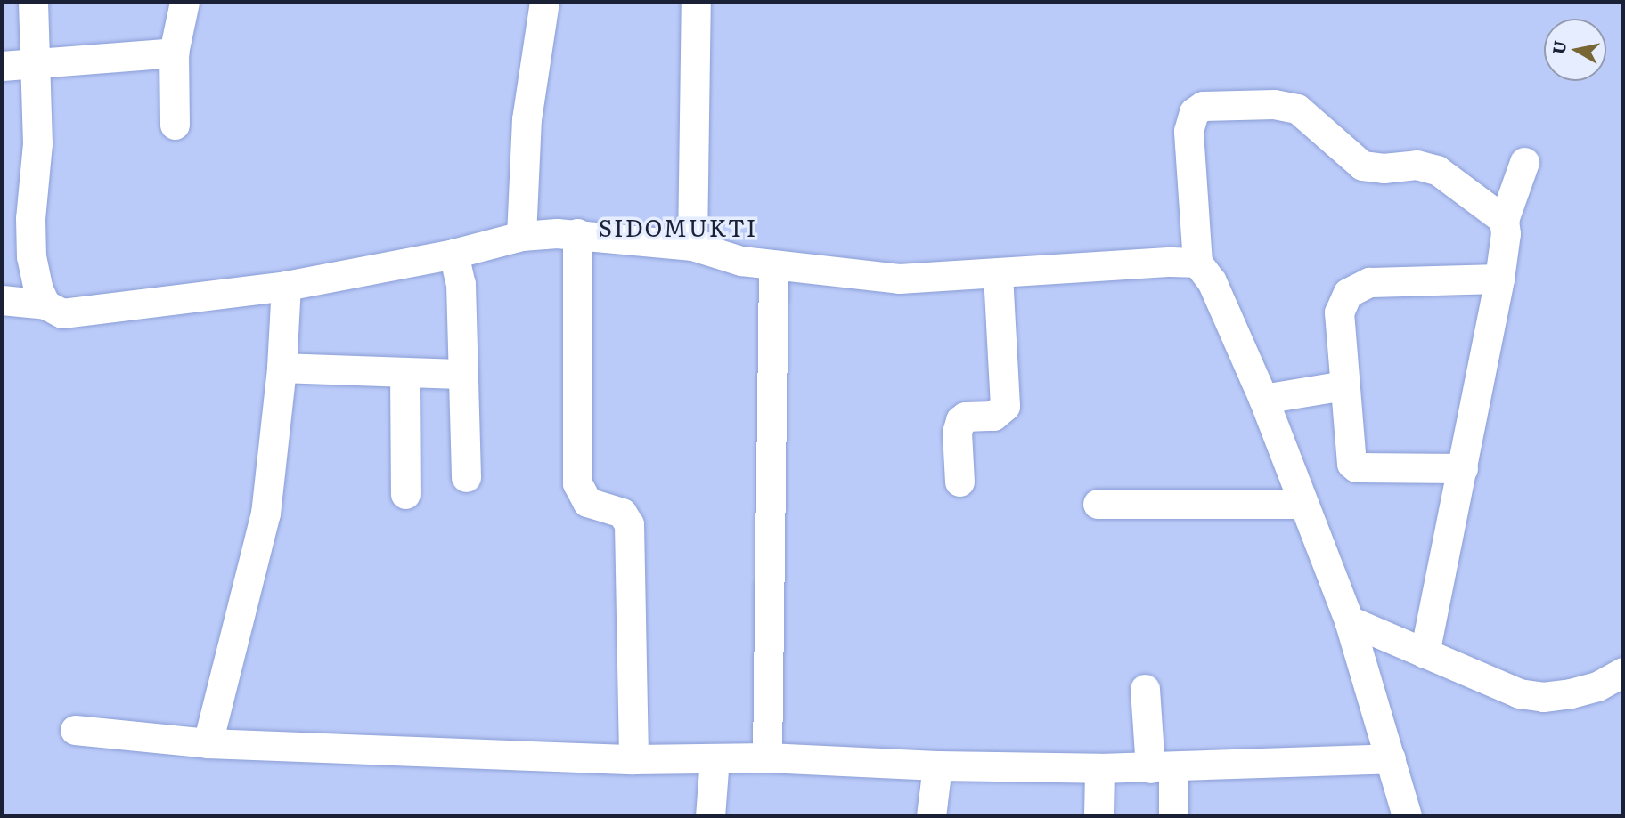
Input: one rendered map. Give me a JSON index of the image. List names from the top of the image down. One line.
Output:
{"districts":["SIDOMUKTI"],"north":"left"}
